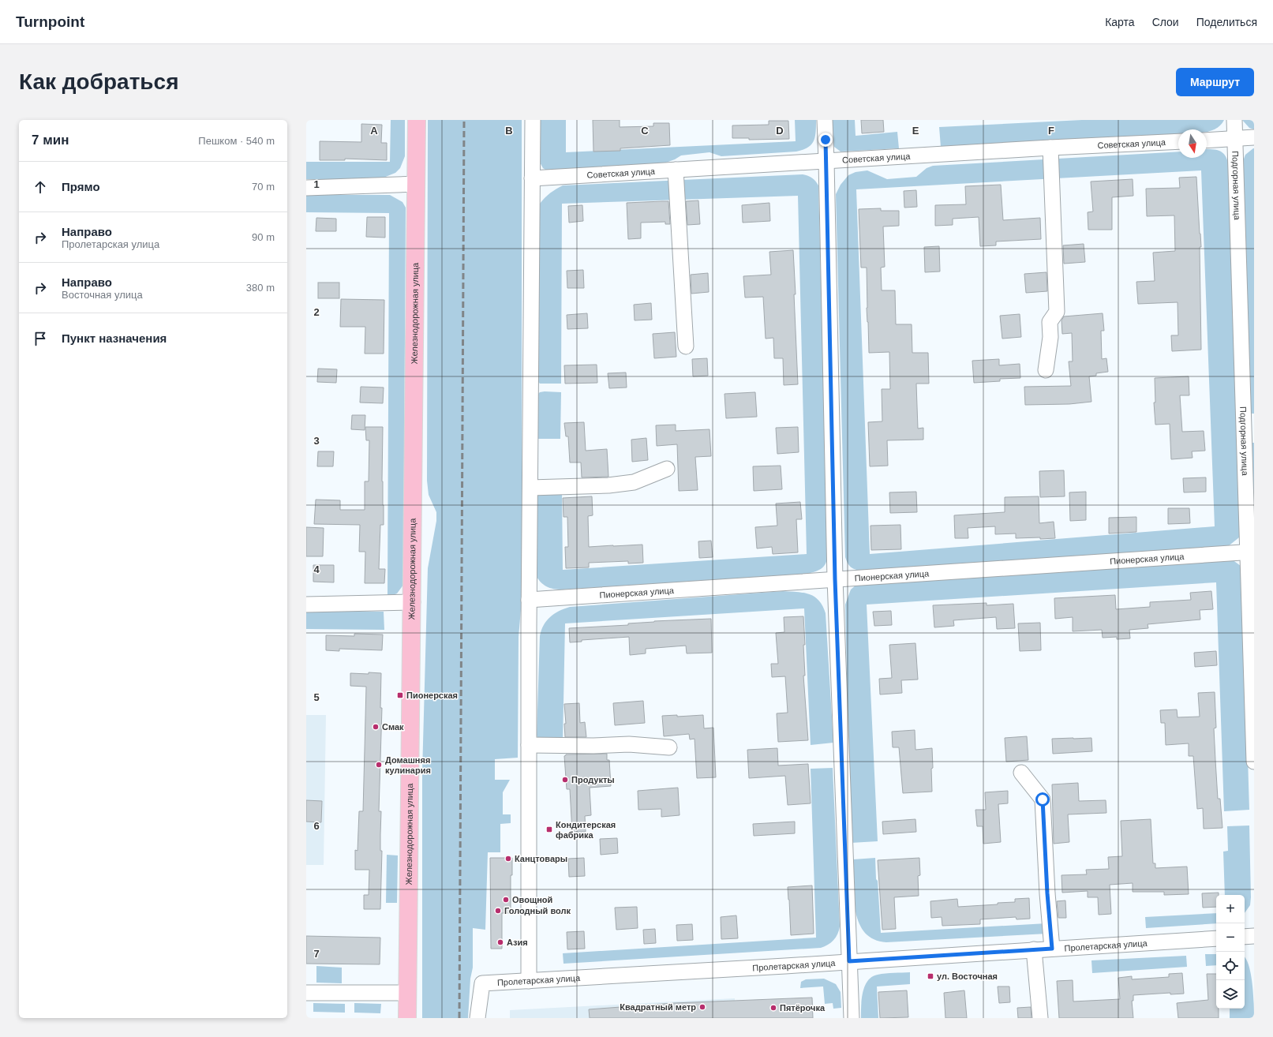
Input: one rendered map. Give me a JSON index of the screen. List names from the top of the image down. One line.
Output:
{"streets":{"main road":["Железнодорожная улица"],"street":["Советская улица","Подгорная улица","Пионерская улица","Пролетарская улица"]},"crossings":[["Подгорная улица","Пионерская улица"]],"places":{"transit":["Пионерская","Кондитерская фабрика","ул. Восточная"],"other":["Смак","Домашняя кулинария","Продукты","Канцтовары","Овощной","Голодный волк","Азия","Квадратный метр","Пятёрочка"]},"north":"bottom","page":{"header":"Turnpoint","nav":["Карта","Слои","Поделиться"],"buttons":"Маршрут","title":"Как добраться","heading":["7 мин","Пешком · 540 m"],"list":[["Прямо","70 m"],["Направо","Пролетарская улица","90 m"],["Направо","Восточная улица","380 m"],"Пункт назначения"],"map_buttons":["+","−"]},"grid":{"columns":["A","B","C","D","E","F"],"rows":["1","2","3","4","5","6","7"]}}
